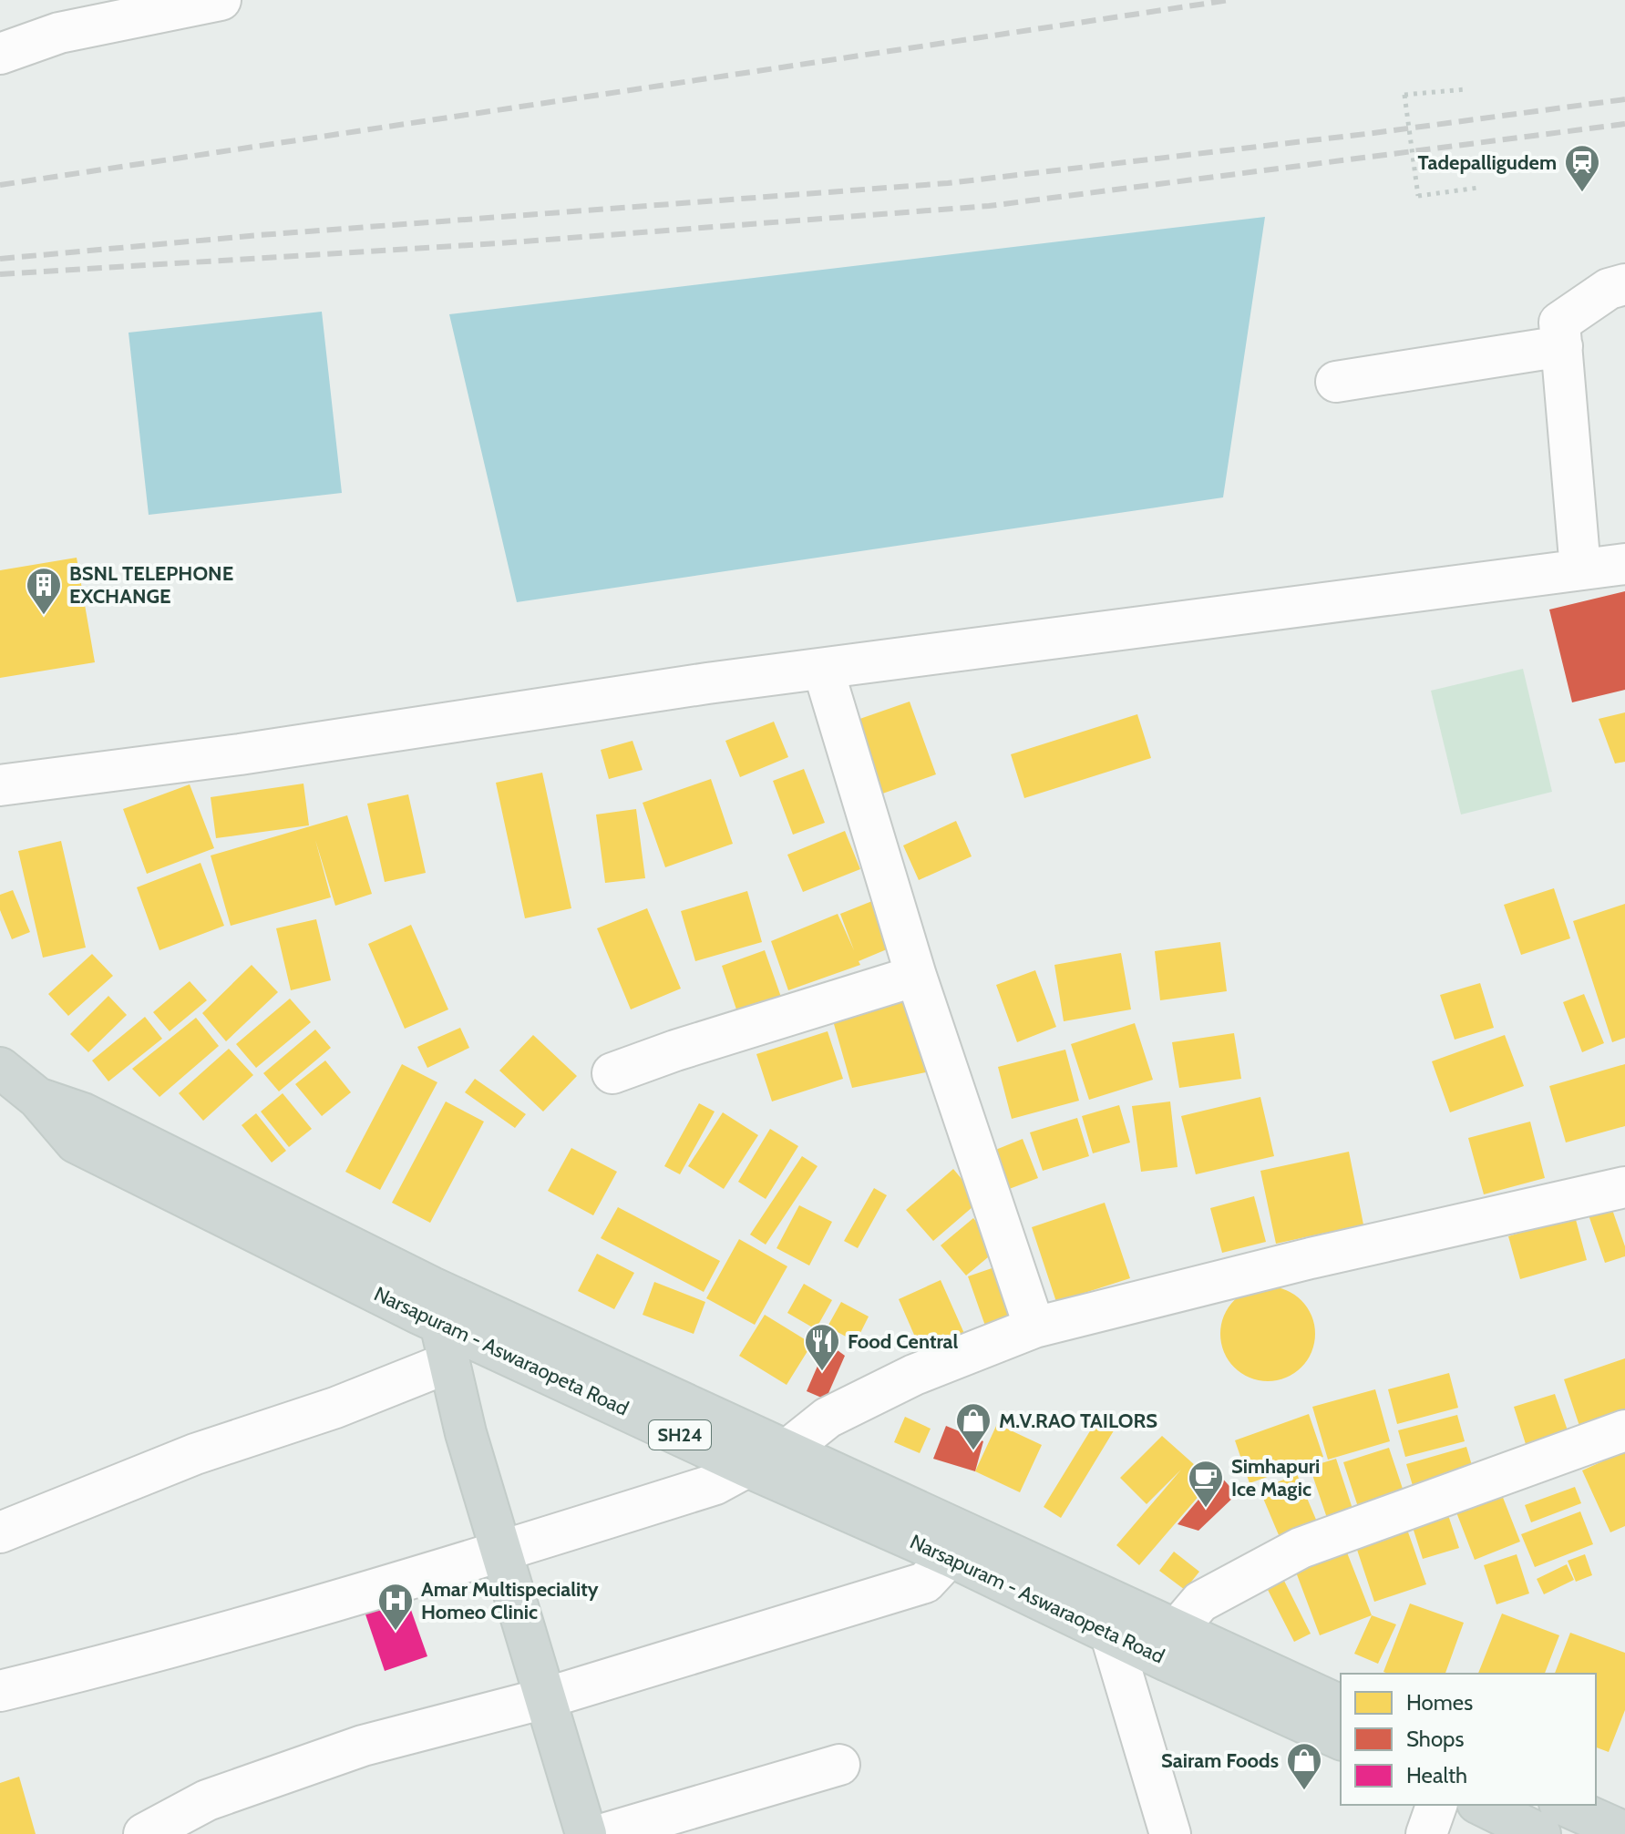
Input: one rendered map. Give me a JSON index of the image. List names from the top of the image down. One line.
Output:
{"streets":{"main road":["Narsapuram - Aswaraopeta Road","SH24"]},"places":{"station":["Tadepalligudem"],"building":["BSNL TELEPHONE EXCHANGE"],"restaurant":["Food Central"],"shop":["M.V.RAO TAILORS","Sairam Foods"],"cafe":["Simhapuri Ice Magic"],"hospital":["Amar Multispeciality Homeo Clinic"]},"legend":["Homes","Shops","Health"]}
